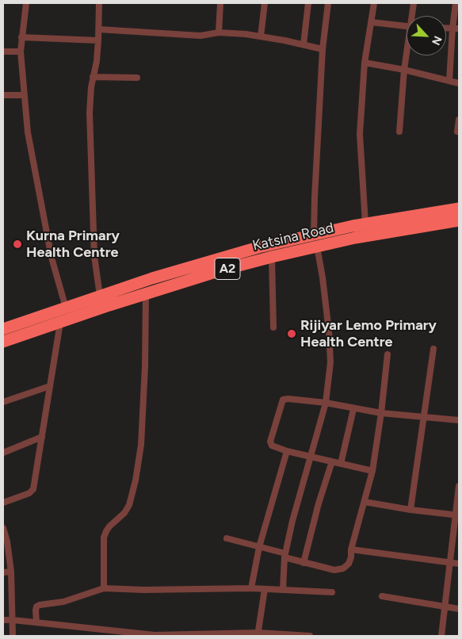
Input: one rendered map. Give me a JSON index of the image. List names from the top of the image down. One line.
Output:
{"streets":{"highway":["Katsina Road","A2"]},"places":["Kurna Primary Health Centre","Rijiyar Lemo Primary Health Centre"],"north":"bottom right"}
